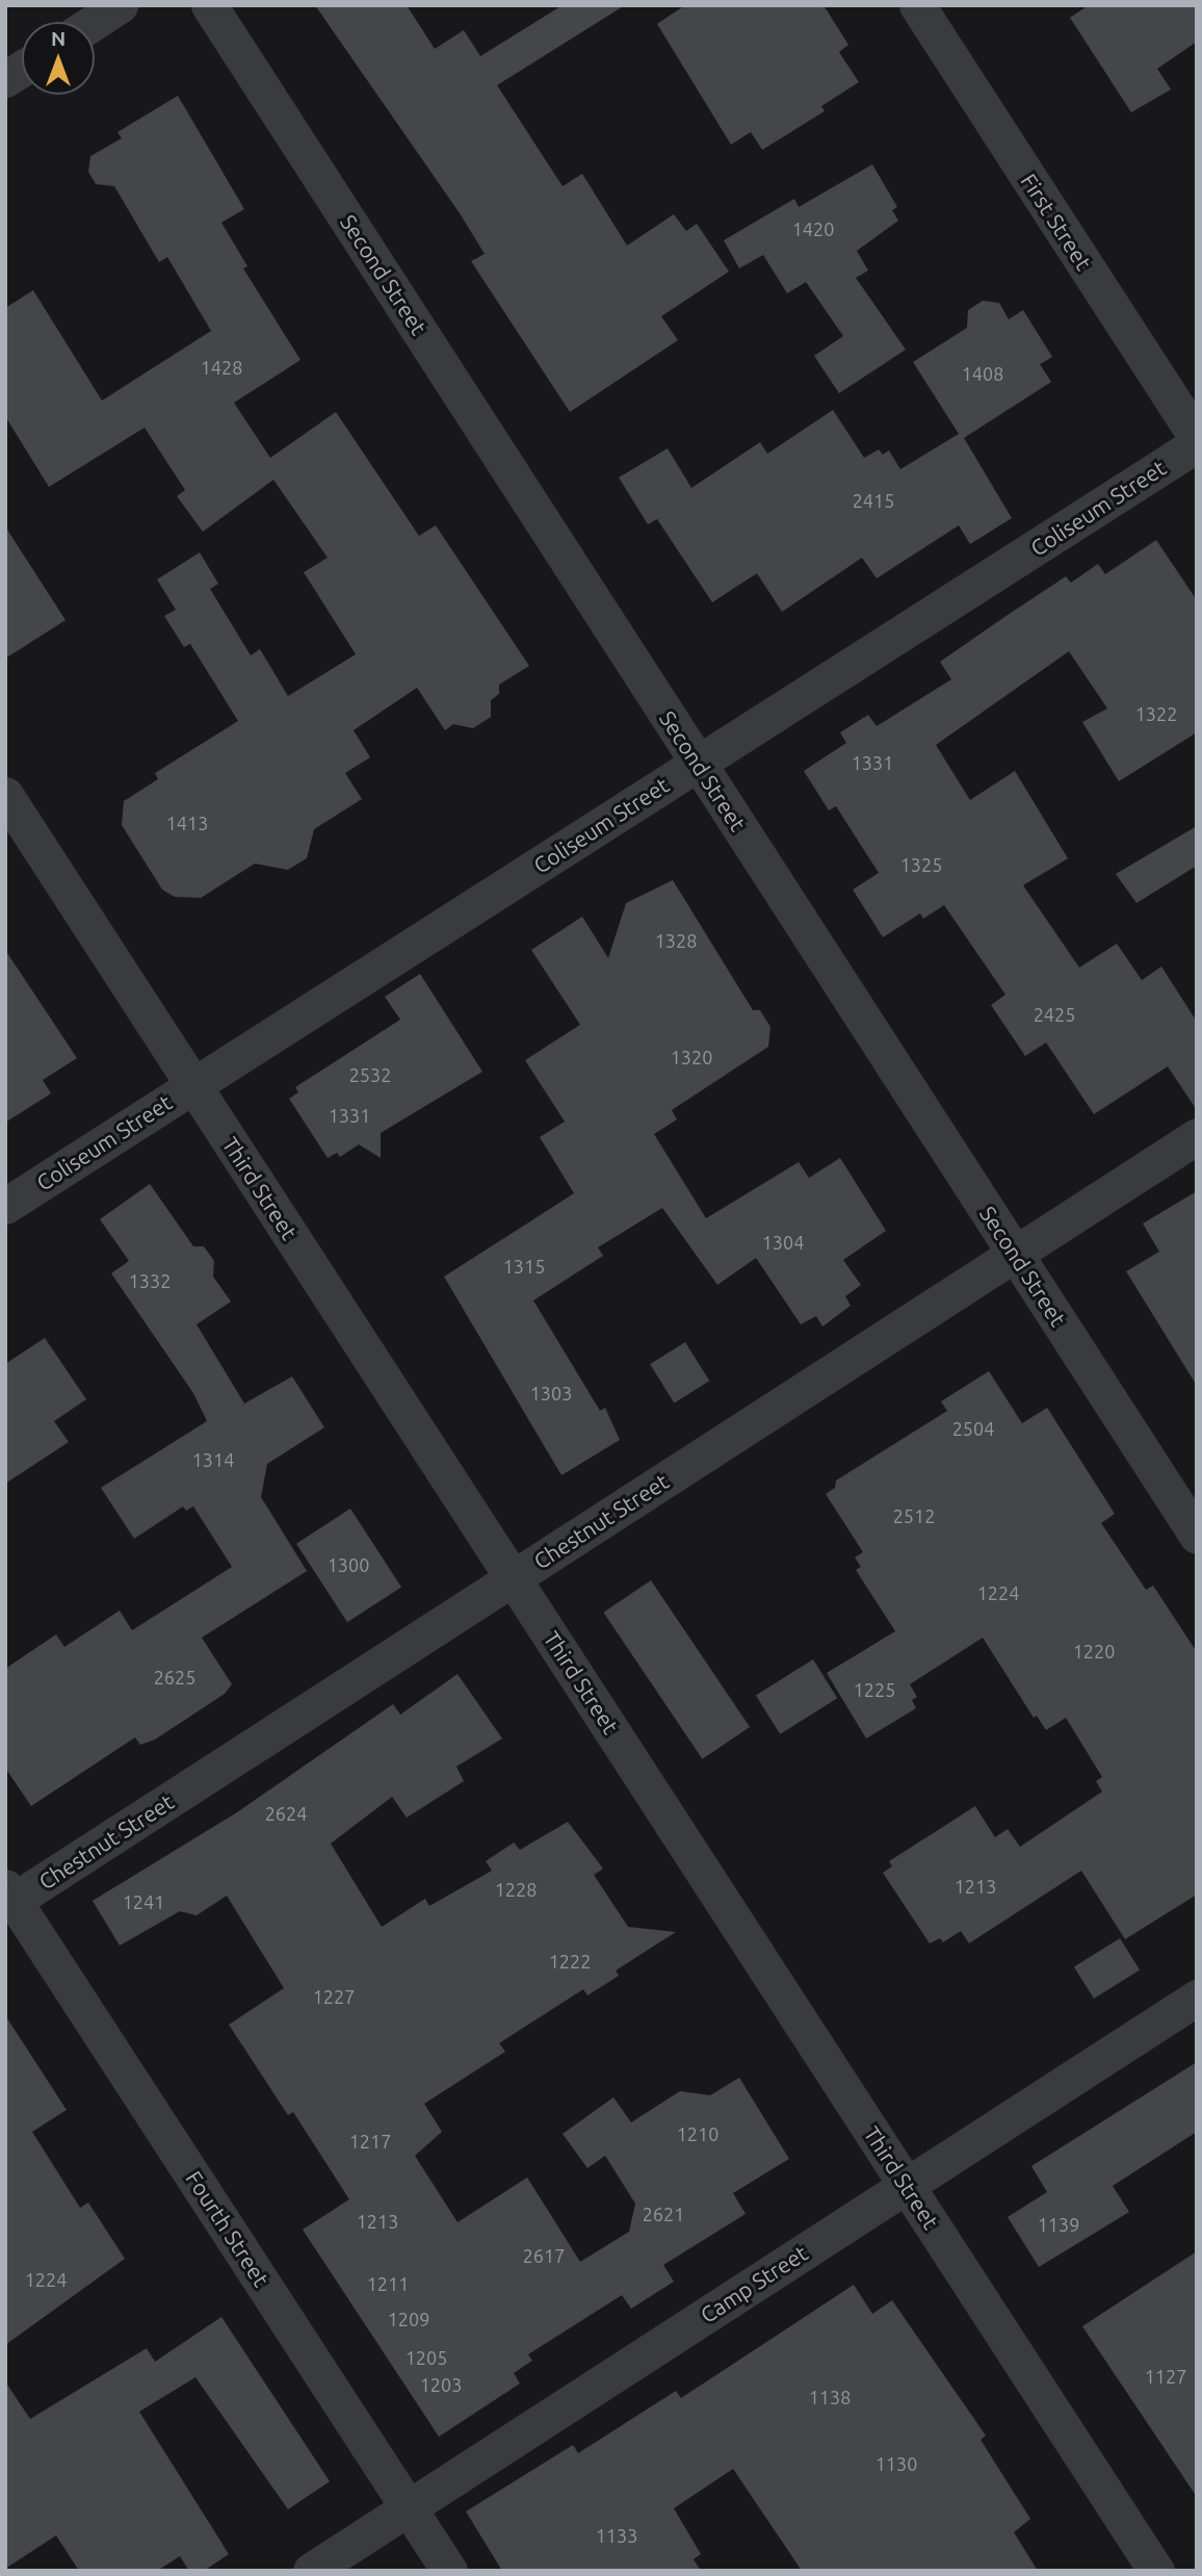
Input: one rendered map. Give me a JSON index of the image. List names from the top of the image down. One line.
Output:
{"streets":{"street":["First Street","Second Street","Coliseum Street","Third Street","Chestnut Street","Fourth Street","Camp Street"]},"crossings":[["Second Street","Coliseum Street"],["Second Street","Chestnut Street"],["Coliseum Street","Third Street"],["Third Street","Chestnut Street"],["Third Street","Camp Street"],["Chestnut Street","Fourth Street"],["Fourth Street","Camp Street"]],"house_numbers":["1420","1428","1408","2415","1322","1331","1413","1325","1328","2425","1320","2532","1331","1304","1315","1332","1303","2504","1314","2512","1300","1224","1220","2625","1225","2624","1213","1228","1241","1222","1227","1210","1217","2621","1213","1139","2617","1224","1211","1209","1205","1127","1203","1138","1130","1133"],"north":"top"}
